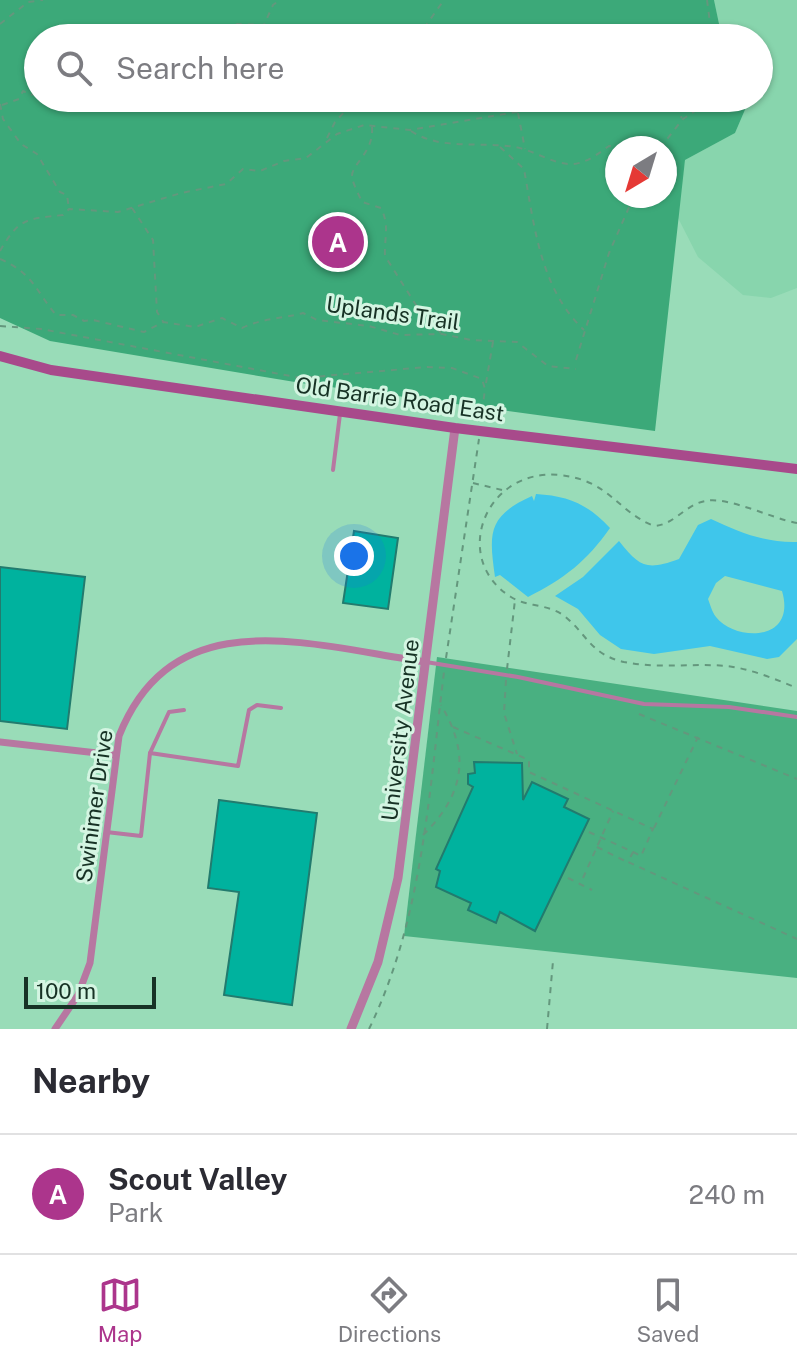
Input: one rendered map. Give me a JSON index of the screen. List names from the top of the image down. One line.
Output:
{"streets":{"main road":["Old Barrie Road East"],"street":["University Avenue","Swinimer Drive"],"path":["Uplands Trail"]},"crossings":[["Old Barrie Road East","University Avenue"],["University Avenue","Swinimer Drive"]],"scale_bar":"100 m","north":"bottom left","page":{"search":"Search here","pins":"A","scale":"100 m","heading":"Nearby","list":[{"mark":"A","name":"Scout Valley","note":"Park","value":"240 m"}],"nav":["Map","Directions","Saved"]}}
